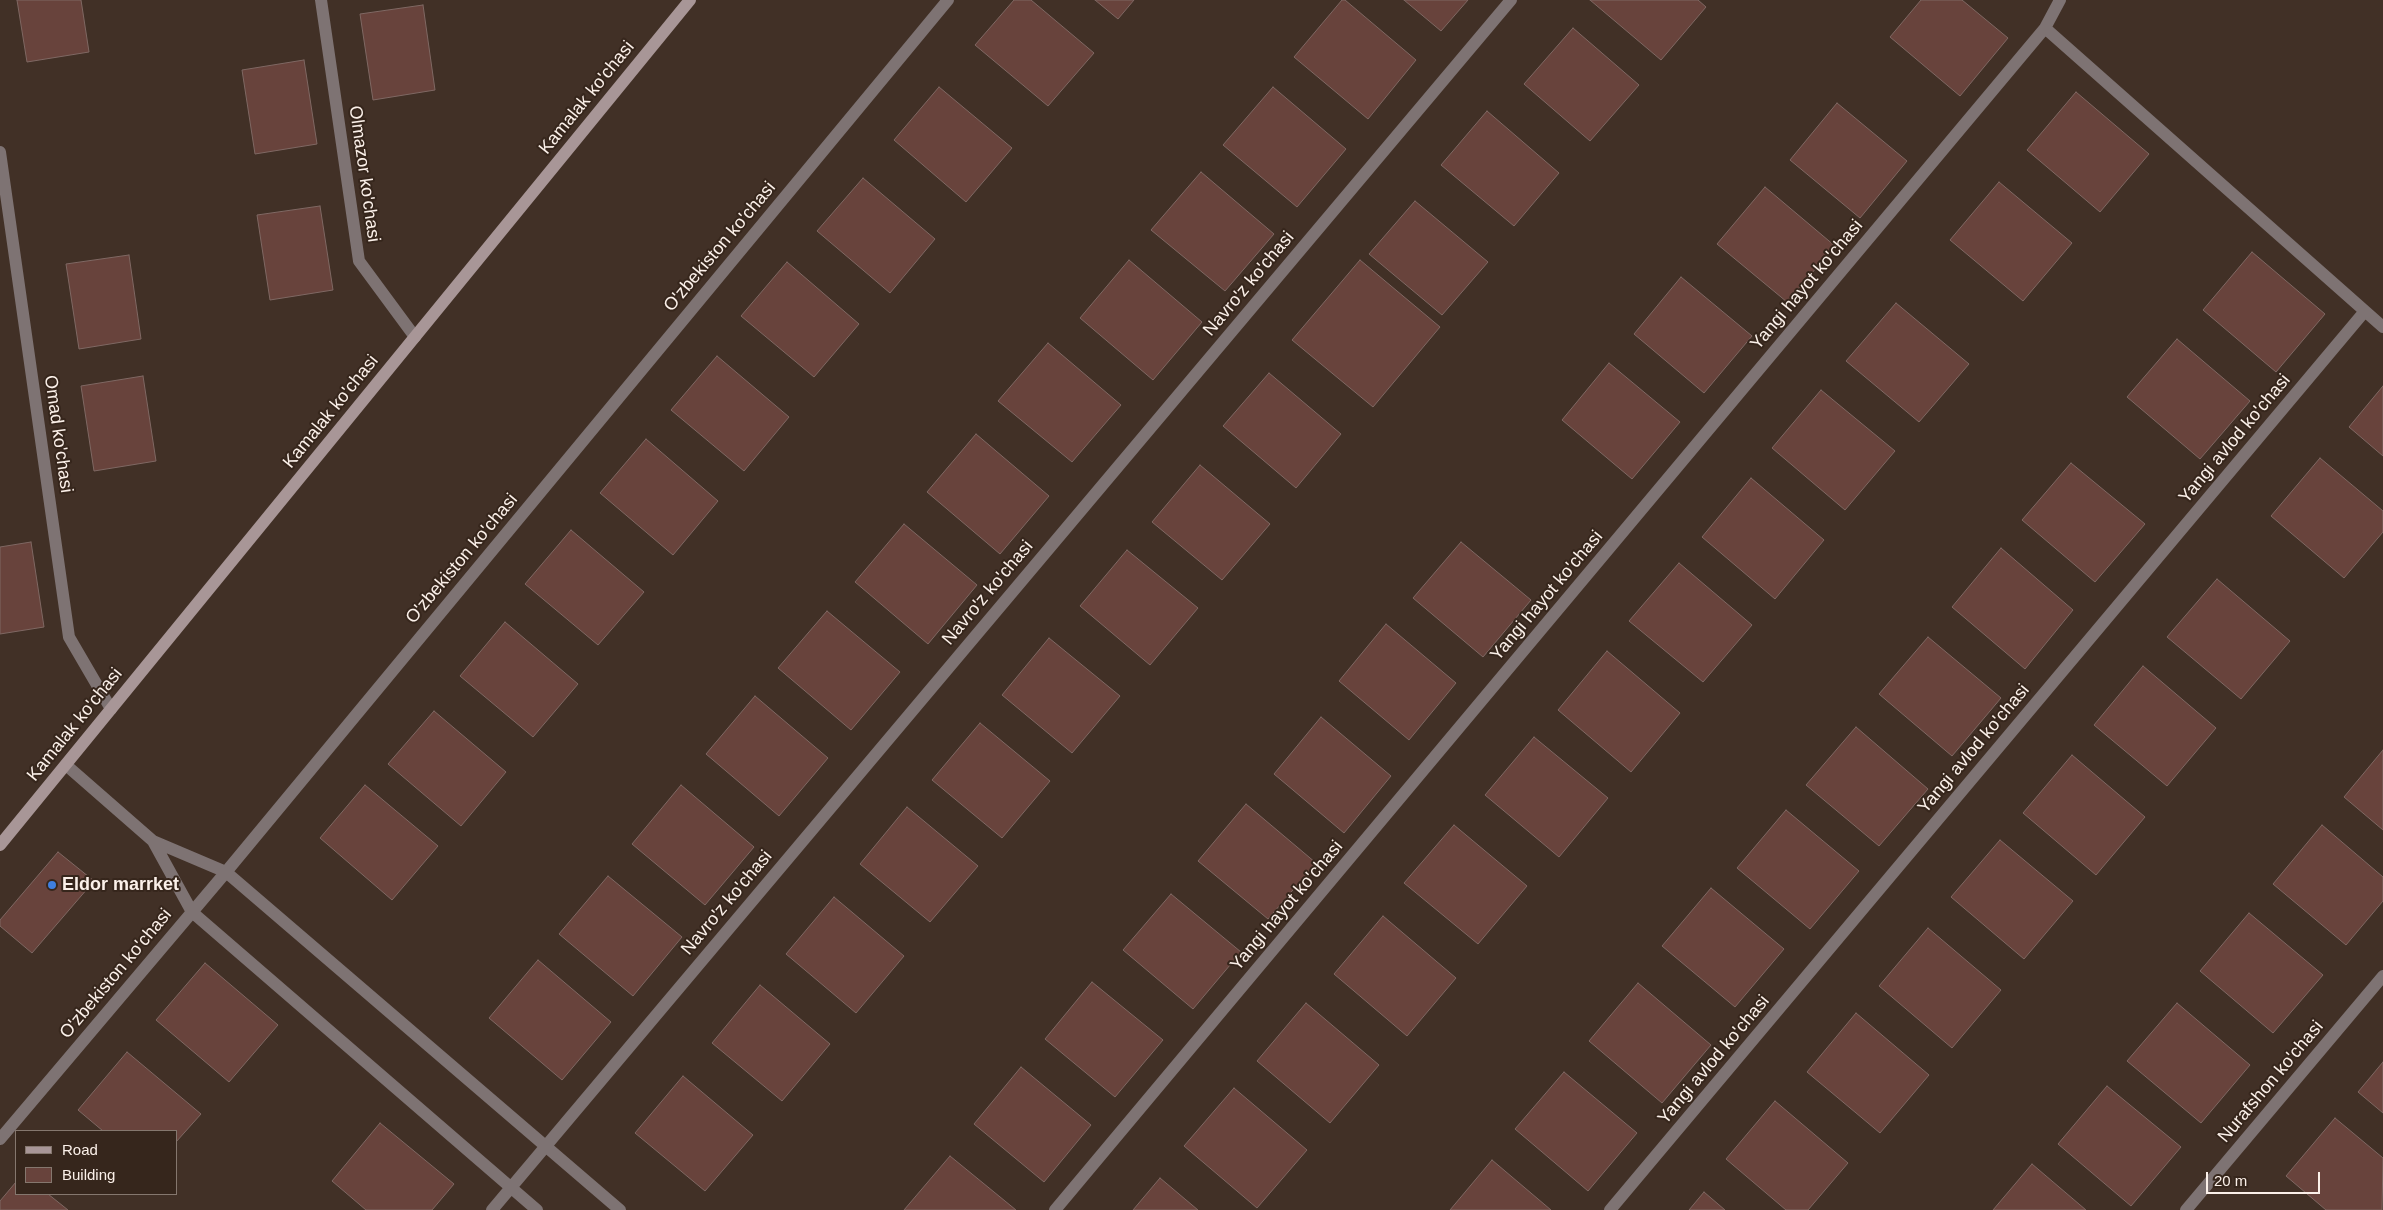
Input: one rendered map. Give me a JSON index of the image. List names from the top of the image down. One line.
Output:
{"streets":{"main road":["Kamalak ko'chasi"],"street":["Olmazor ko'chasi","O'zbekiston ko'chasi","Navro'z ko'chasi","Yangi hayot ko'chasi","Omad ko'chasi","Yangi avlod ko'chasi","Nurafshon ko'chasi"]},"crossings":[["Kamalak ko'chasi","Olmazor ko'chasi"],["Kamalak ko'chasi","Omad ko'chasi"]],"places":["Eldor marrket"],"legend":["Road","Building"],"scale_bar":"20 m"}
